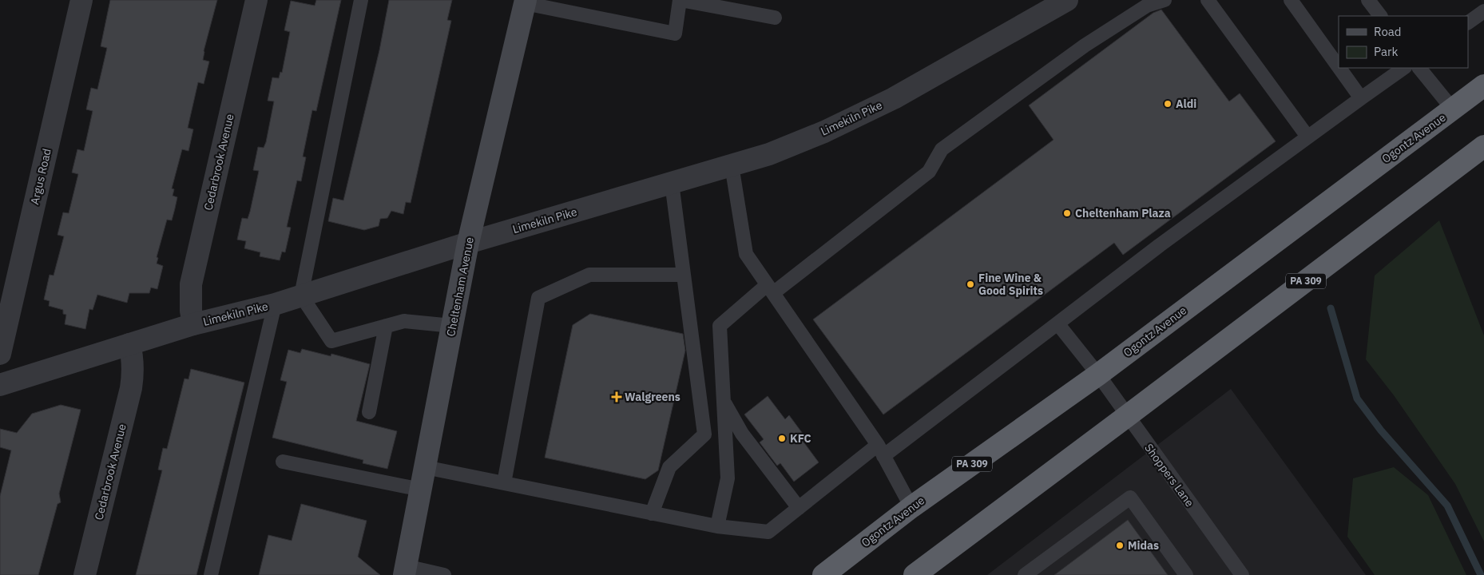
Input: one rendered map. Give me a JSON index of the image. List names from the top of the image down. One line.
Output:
{"streets":{"highway":["Ogontz Avenue","PA 309"],"main road":["Cheltenham Avenue"],"street":["Limekiln Pike","Cedarbrook Avenue","Argus Road"],"lane":["Shoppers Lane"]},"crossings":[["Limekiln Pike","Cedarbrook Avenue"],["Limekiln Pike","Cheltenham Avenue"],["Ogontz Avenue","Shoppers Lane"],["PA 309","Shoppers Lane"]],"places":{"other":["Aldi","Cheltenham Plaza","Fine Wine & Good Spirits","KFC","Midas"],"health":["Walgreens"]},"legend":["Road","Park"]}
